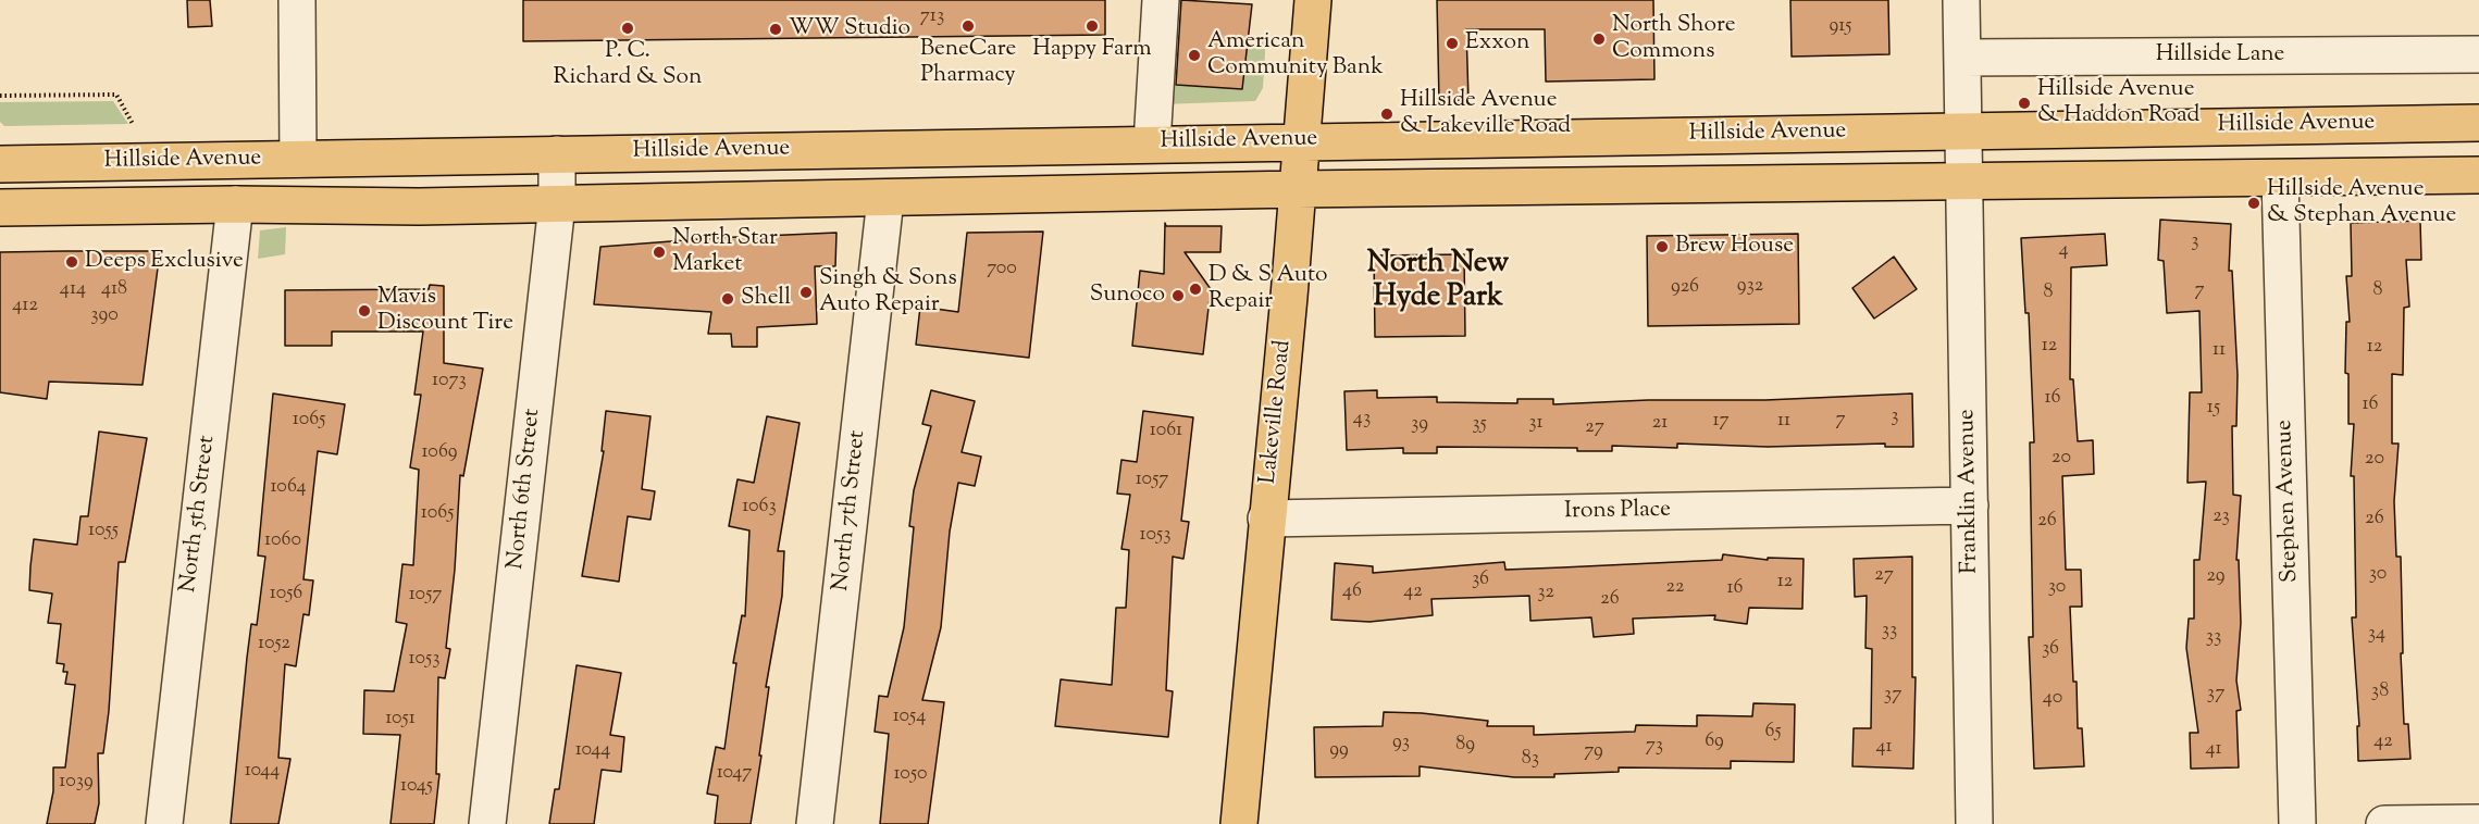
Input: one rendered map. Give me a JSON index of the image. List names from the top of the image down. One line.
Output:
{"streets":{"main road":["Hillside Avenue","Lakeville Road"],"street":["Hillside Lane","North 6th Street","Franklin Avenue","Stephen Avenue","North 7th Street","Irons Place","North 5th Street"]},"crossings":[["Hillside Lane","Franklin Avenue"],["Hillside Avenue","Lakeville Road"],["Hillside Avenue","North 6th Street"],["Hillside Avenue","Franklin Avenue"],["Hillside Avenue","Stephen Avenue"],["Hillside Avenue","North 7th Street"],["Hillside Avenue","North 5th Street"],["Lakeville Road","Irons Place"],["Franklin Avenue","Irons Place"]],"districts":["North New Hyde Park"],"places":["BeneCare Pharmacy","Happy Farm","P. C. Richard & Son","WW Studio","North Shore Commons","Exxon","American Community Bank","Hillside Avenue & Haddon Road","Hillside Avenue & Lakeville Road","Hillside Avenue & Stephan Avenue","Brew House","North Star Market","Deeps Exclusive","D & S Auto Repair","Singh & Sons Auto Repair","Sunoco","Shell","Mavis Discount Tire"],"house_numbers":["713","915","3","4","700","932","926","414","418","7","8","8","412","390","12","12","11","1073","16","16","15","3","43","1065","7","17","11","31","21","39","35","27","1061","1069","20","20","1057","1064","1063","1065","23","26","26","1055","1053","1060","30","27","29","36","12","22","30","16","46","42","32","1056","1057","26","33","34","33","1052","36","1053","38","37","37","40","1054","1051","65","69","42","93","89","73","41","41","1044","99","79","83","1044","1047","1050","1039","1045"]}
